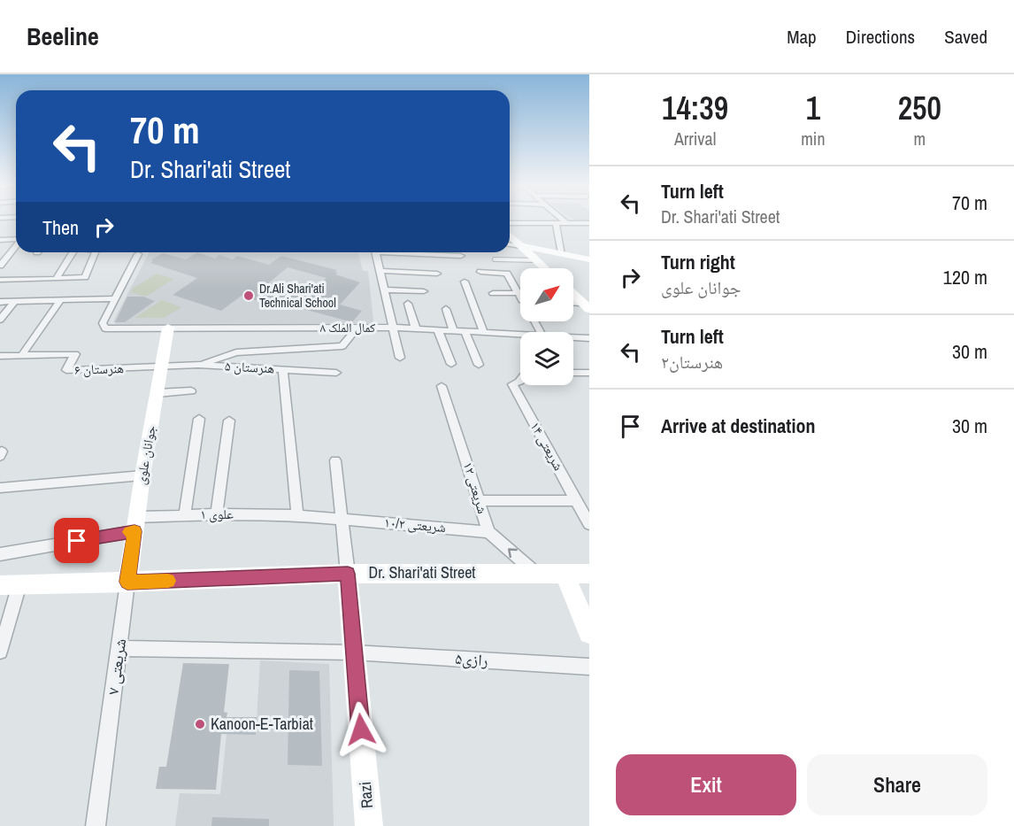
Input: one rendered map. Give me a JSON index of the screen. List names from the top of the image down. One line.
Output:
{"streets":{"main road":["جوانان علوی","Dr. Shari'ati Street","Razi"],"street":["کمال الملک ۸","هنرستان ۵","هنرستان ۶","شریعتی ۱۴","شریعتی ۱۲","علوی ۱","شریعتی ۱۰/۲","رازی۵","۷ شریعتی"]},"crossings":[["کمال الملک ۸","جوانان علوی"],["هنرستان ۵","هنرستان ۶"],["هنرستان ۵","جوانان علوی"],["هنرستان ۶","جوانان علوی"],["جوانان علوی","علوی ۱"],["جوانان علوی","Dr. Shari'ati Street"],["جوانان علوی","۷ شریعتی"],["شریعتی ۱۲","شریعتی ۱۰/۲"],["شریعتی ۱۲","Dr. Shari'ati Street"],["علوی ۱","شریعتی ۱۰/۲"],["Dr. Shari'ati Street","۷ شریعتی"],["Dr. Shari'ati Street","Razi"],["رازی۵","۷ شریعتی"],["رازی۵","Razi"]],"places":["Dr.Ali Shari'ati Technical School","Kanoon-E-Tarbiat"],"north":"top right","page":{"header":"Beeline","nav":["Map","Directions","Saved"],"eta":["14:39","Arrival","1","min","250","m"],"turn":["70 m","Dr. Shari'ati Street"],"list":[{"name":"Turn left","note":"Dr. Shari'ati Street","value":"70 m"},{"name":"Turn right","note":"جوانان علوی","value":"120 m"},{"name":"Turn left","note":"هنرستان۲","value":"30 m"},{"name":"Arrive at destination","value":"30 m"}],"then":"Then","buttons":["Exit","Share"]}}
